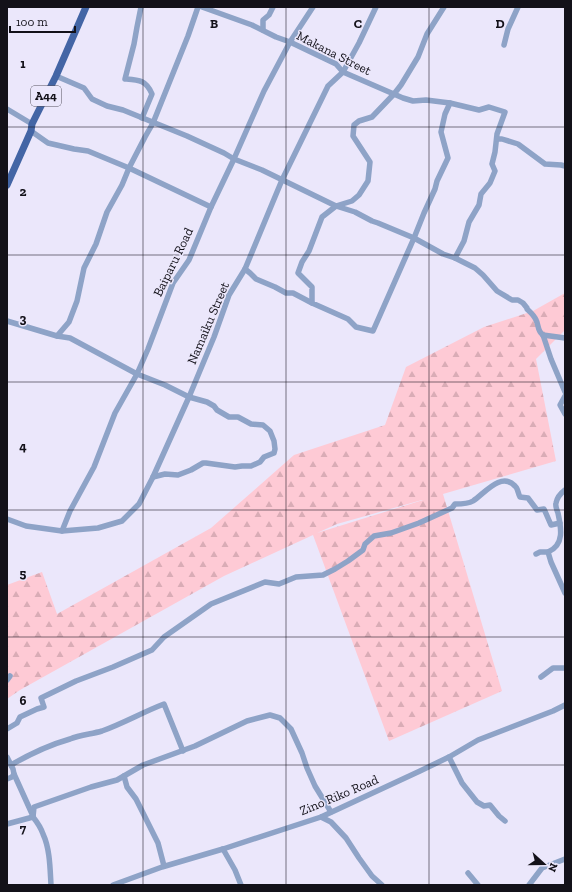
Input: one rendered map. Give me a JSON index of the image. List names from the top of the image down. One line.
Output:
{"streets":{"main road":["A44"],"street":["Makana Street","Baiparu Road","Namaiku Street","Zino Riko Road"]},"crossings":[["Makana Street","Baiparu Road"],["Makana Street","Namaiku Street"],["Baiparu Road","Namaiku Street"]],"scale_bar":"100 m","north":"right","grid":{"columns":["B","C","D"],"rows":["1","2","3","4","5","6","7"]}}
